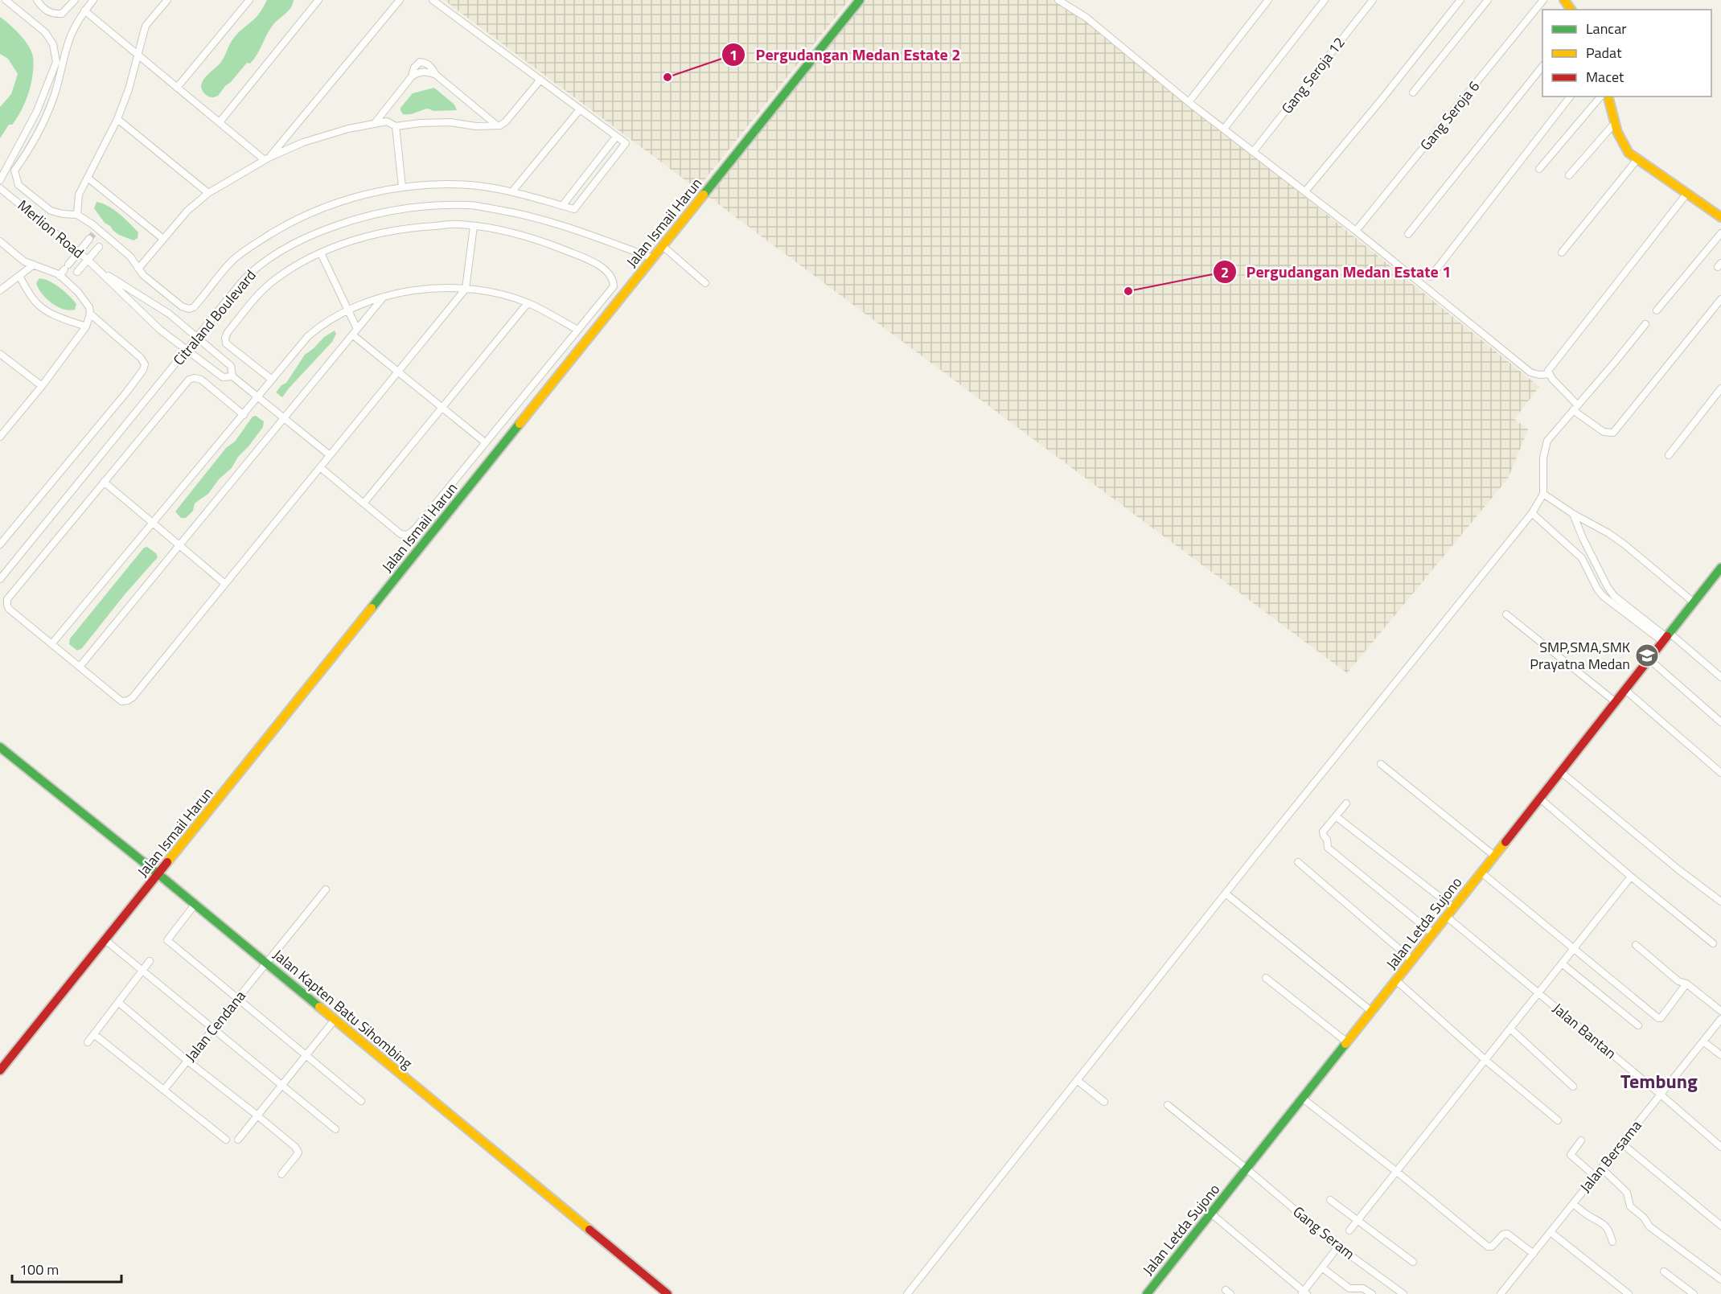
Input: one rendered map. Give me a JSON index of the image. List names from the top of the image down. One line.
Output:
{"streets":{"main road":["Jalan Ismail Harun","Jalan Letda Sujono","Jalan Kapten Batu Sihombing"],"street":["Gang Seroja 12","Gang Seroja 6","Merlion Road","Citraland Boulevard","Jalan Cendana","Jalan Bantan","Jalan Bersama","Gang Seram"]},"crossings":[["Jalan Ismail Harun","Citraland Boulevard"],["Jalan Ismail Harun","Jalan Kapten Batu Sihombing"],["Merlion Road","Citraland Boulevard"],["Jalan Letda Sujono","Jalan Bantan"],["Jalan Letda Sujono","Gang Seram"],["Jalan Kapten Batu Sihombing","Jalan Cendana"],["Jalan Bantan","Jalan Bersama"]],"districts":["Tembung"],"places":{"other":["Pergudangan Medan Estate 2","Pergudangan Medan Estate 1"],"school or university":["SMP,SMA,SMK Prayatna Medan"]},"legend":["Lancar","Padat","Macet"],"scale_bar":"100 m"}
